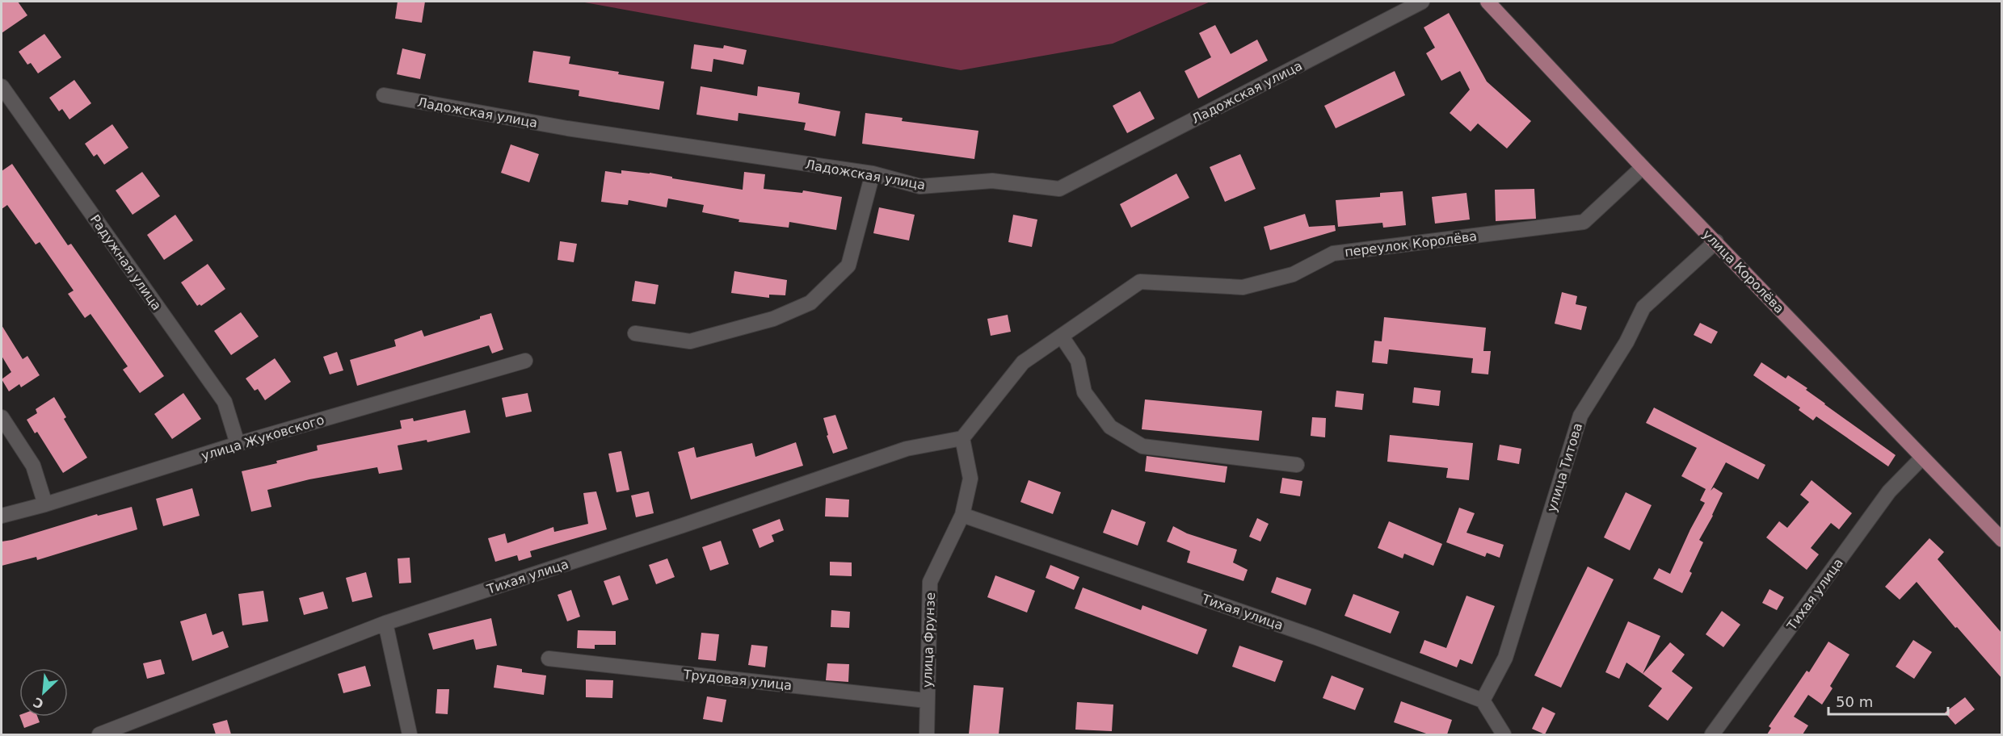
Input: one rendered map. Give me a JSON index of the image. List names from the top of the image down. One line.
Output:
{"streets":{"main road":["улица Королёва"],"street":["Ладожская улица","переулок Королёва","Радужная улица","улица Жуковского","улица Титова","Тихая улица","улица Фрунзе","Трудовая улица"]},"crossings":[["переулок Королёва","улица Королёва"],["переулок Королёва","Тихая улица"],["переулок Королёва","улица Фрунзе"],["Радужная улица","улица Жуковского"],["улица Королёва","улица Титова"],["улица Королёва","Тихая улица"],["улица Титова","Тихая улица"],["Тихая улица","улица Фрунзе"],["улица Фрунзе","Трудовая улица"]],"scale_bar":"50 m","north":"bottom left"}
